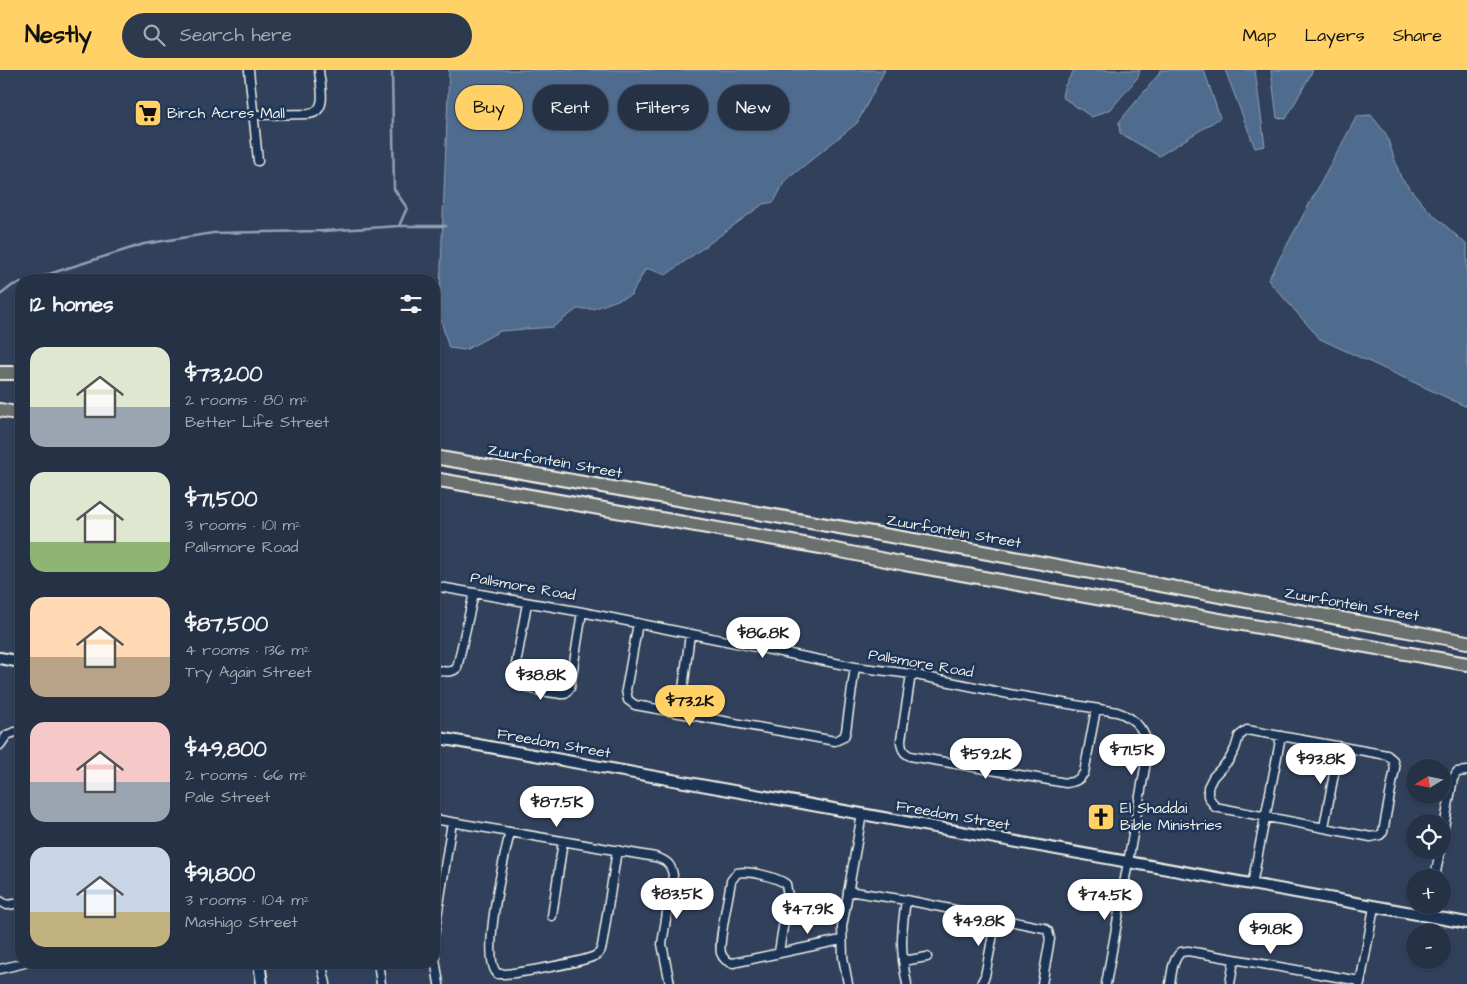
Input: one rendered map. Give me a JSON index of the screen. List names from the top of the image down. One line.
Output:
{"streets":{"main road":["Zuurfontein Street"],"street":["Pallsmore Road","Freedom Street"]},"crossings":[["Pallsmore Road","Freedom Street"]],"places":{"supermarket":["Birch Acres Mall"],"church":["El Shaddai Bible Ministries"]},"north":"left","page":{"header":"Nestly","search":"Search here","nav":["Map","Layers","Share"],"chip":["Buy","Rent","Filters","New"],"heading":"12 homes","list":[{"name":"$73,200","note":"2 rooms · 80 m² · Better Life Street"},{"name":"$71,500","note":"3 rooms · 101 m² · Pallsmore Road"},{"name":"$87,500","note":"4 rooms · 136 m² · Try Again Street"},{"name":"$49,800","note":"2 rooms · 66 m² · Pale Street"},{"name":"$91,800","note":"3 rooms · 104 m² · Mashigo Street"}],"price":["$86.8K","$38.8K","$73.2K","$71.5K","$59.2K","$93.8K","$87.5K","$83.5K","$74.5K","$47.9K","$49.8K","$91.8K"],"map_buttons":["+","−"]}}
